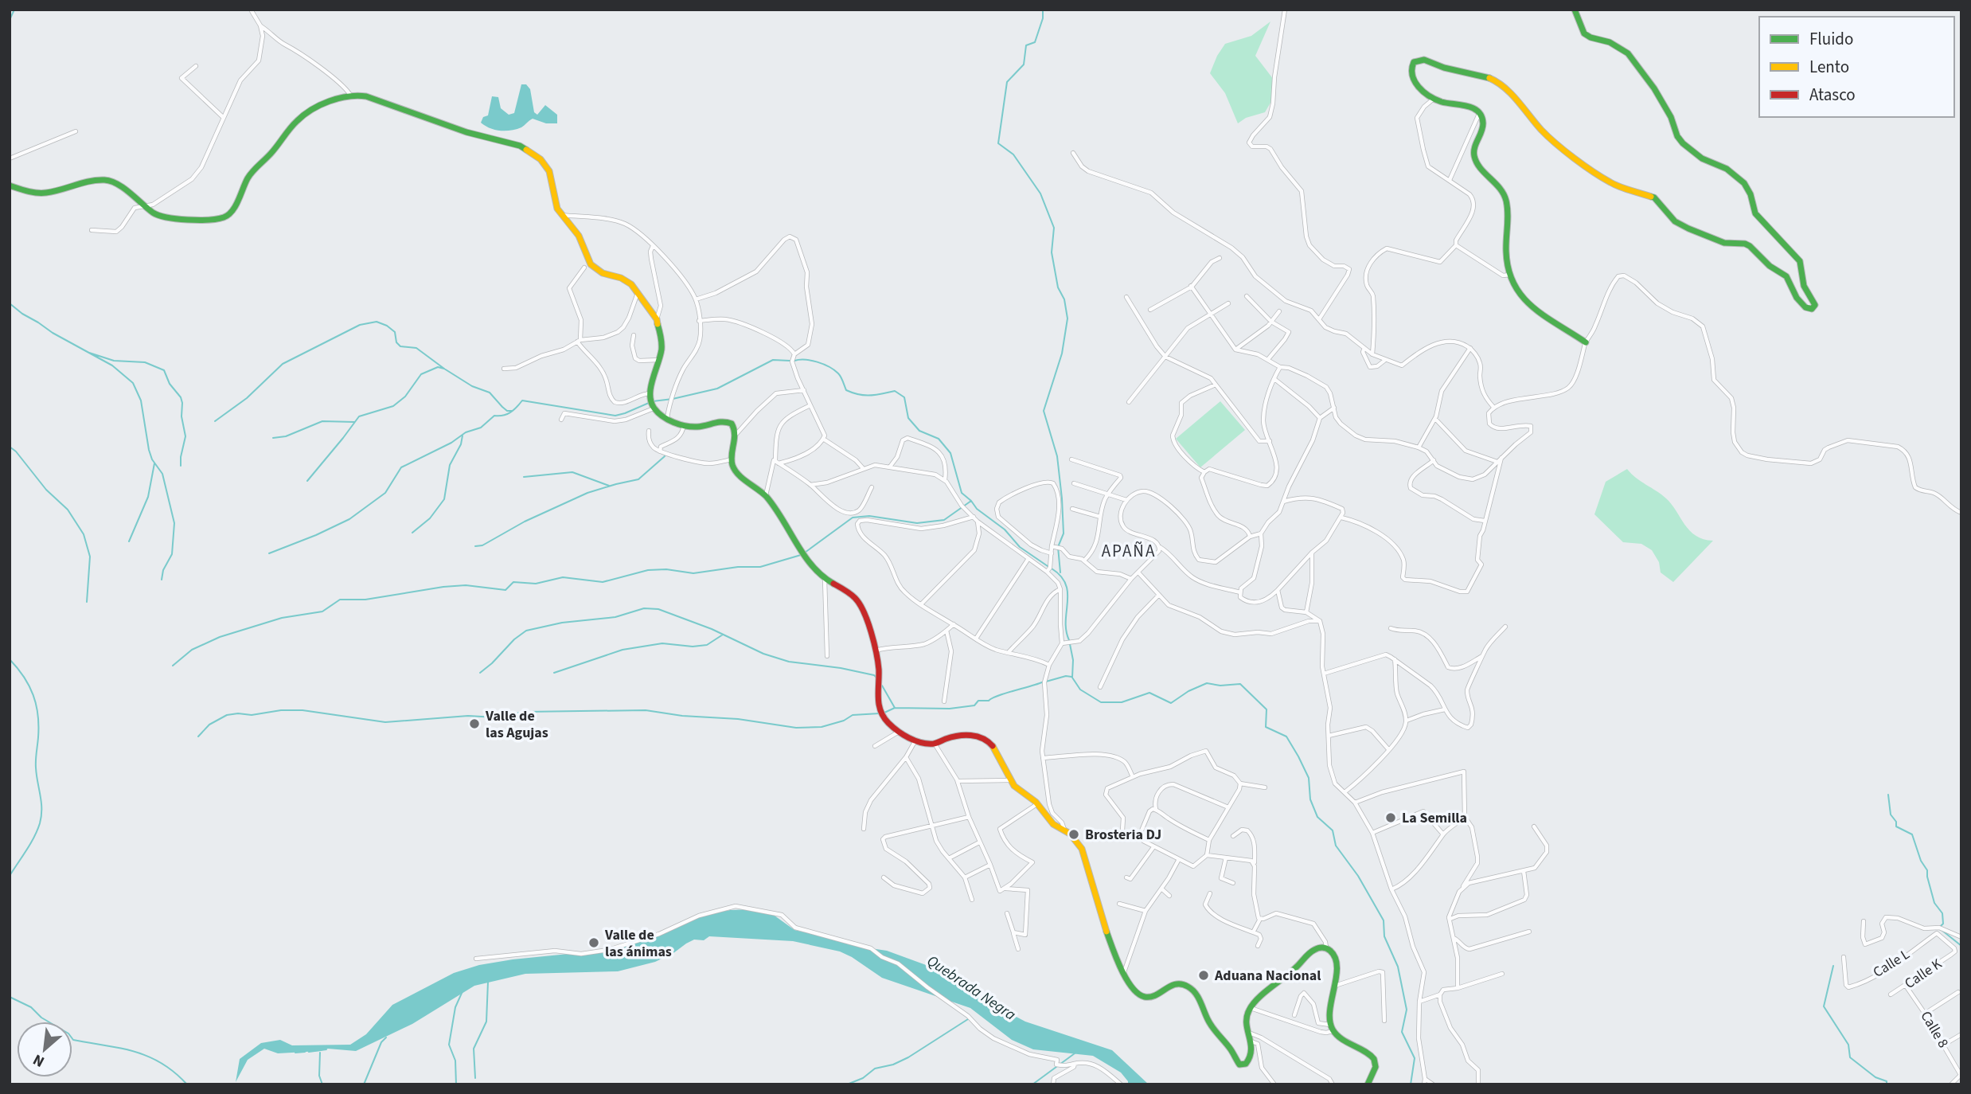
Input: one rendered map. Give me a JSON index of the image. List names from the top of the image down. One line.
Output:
{"streets":{"street":["Calle L","Calle K","Calle 8"]},"crossings":[["Calle L","Calle K"],["Calle K","Calle 8"]],"districts":["APAÑA"],"water":["Quebrada Negra"],"places":["Valle de las Agujas","La Semilla","Brosteria DJ","Valle de las ánimas","Aduana Nacional"],"legend":["Fluido","Lento","Atasco"],"north":"bottom left"}
